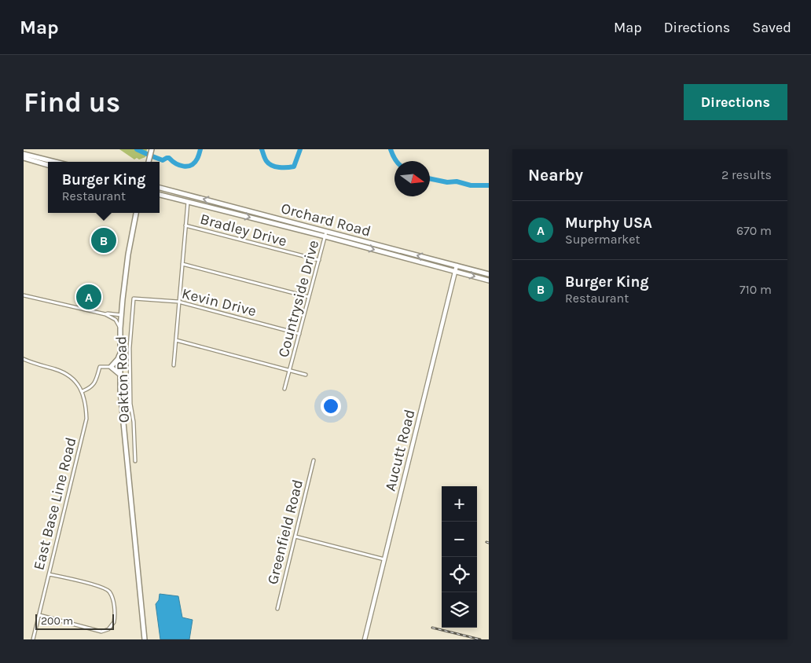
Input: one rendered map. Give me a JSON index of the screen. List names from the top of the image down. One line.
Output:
{"streets":{"main road":["Orchard Road"],"street":["Bradley Drive","Countryside Drive","Kevin Drive","Oakton Road","Aucutt Road","East Base Line Road","Greenfield Road"]},"crossings":[["Orchard Road","Countryside Drive"],["Orchard Road","Aucutt Road"],["Bradley Drive","Countryside Drive"],["Countryside Drive","Kevin Drive"],["Kevin Drive","Oakton Road"]],"scale_bar":"200 m","north":"right","page":{"header":"Map","nav":["Map","Directions","Saved"],"buttons":"Directions","title":"Find us","heading":["Nearby","2 results"],"popup":["Burger King","Restaurant"],"list":[{"mark":"A","name":"Murphy USA","note":"Supermarket","value":"670 m"},{"mark":"B","name":"Burger King","note":"Restaurant","value":"710 m"}],"pins":["B","A"],"map_buttons":["+","−"],"scale":"200 m"}}
